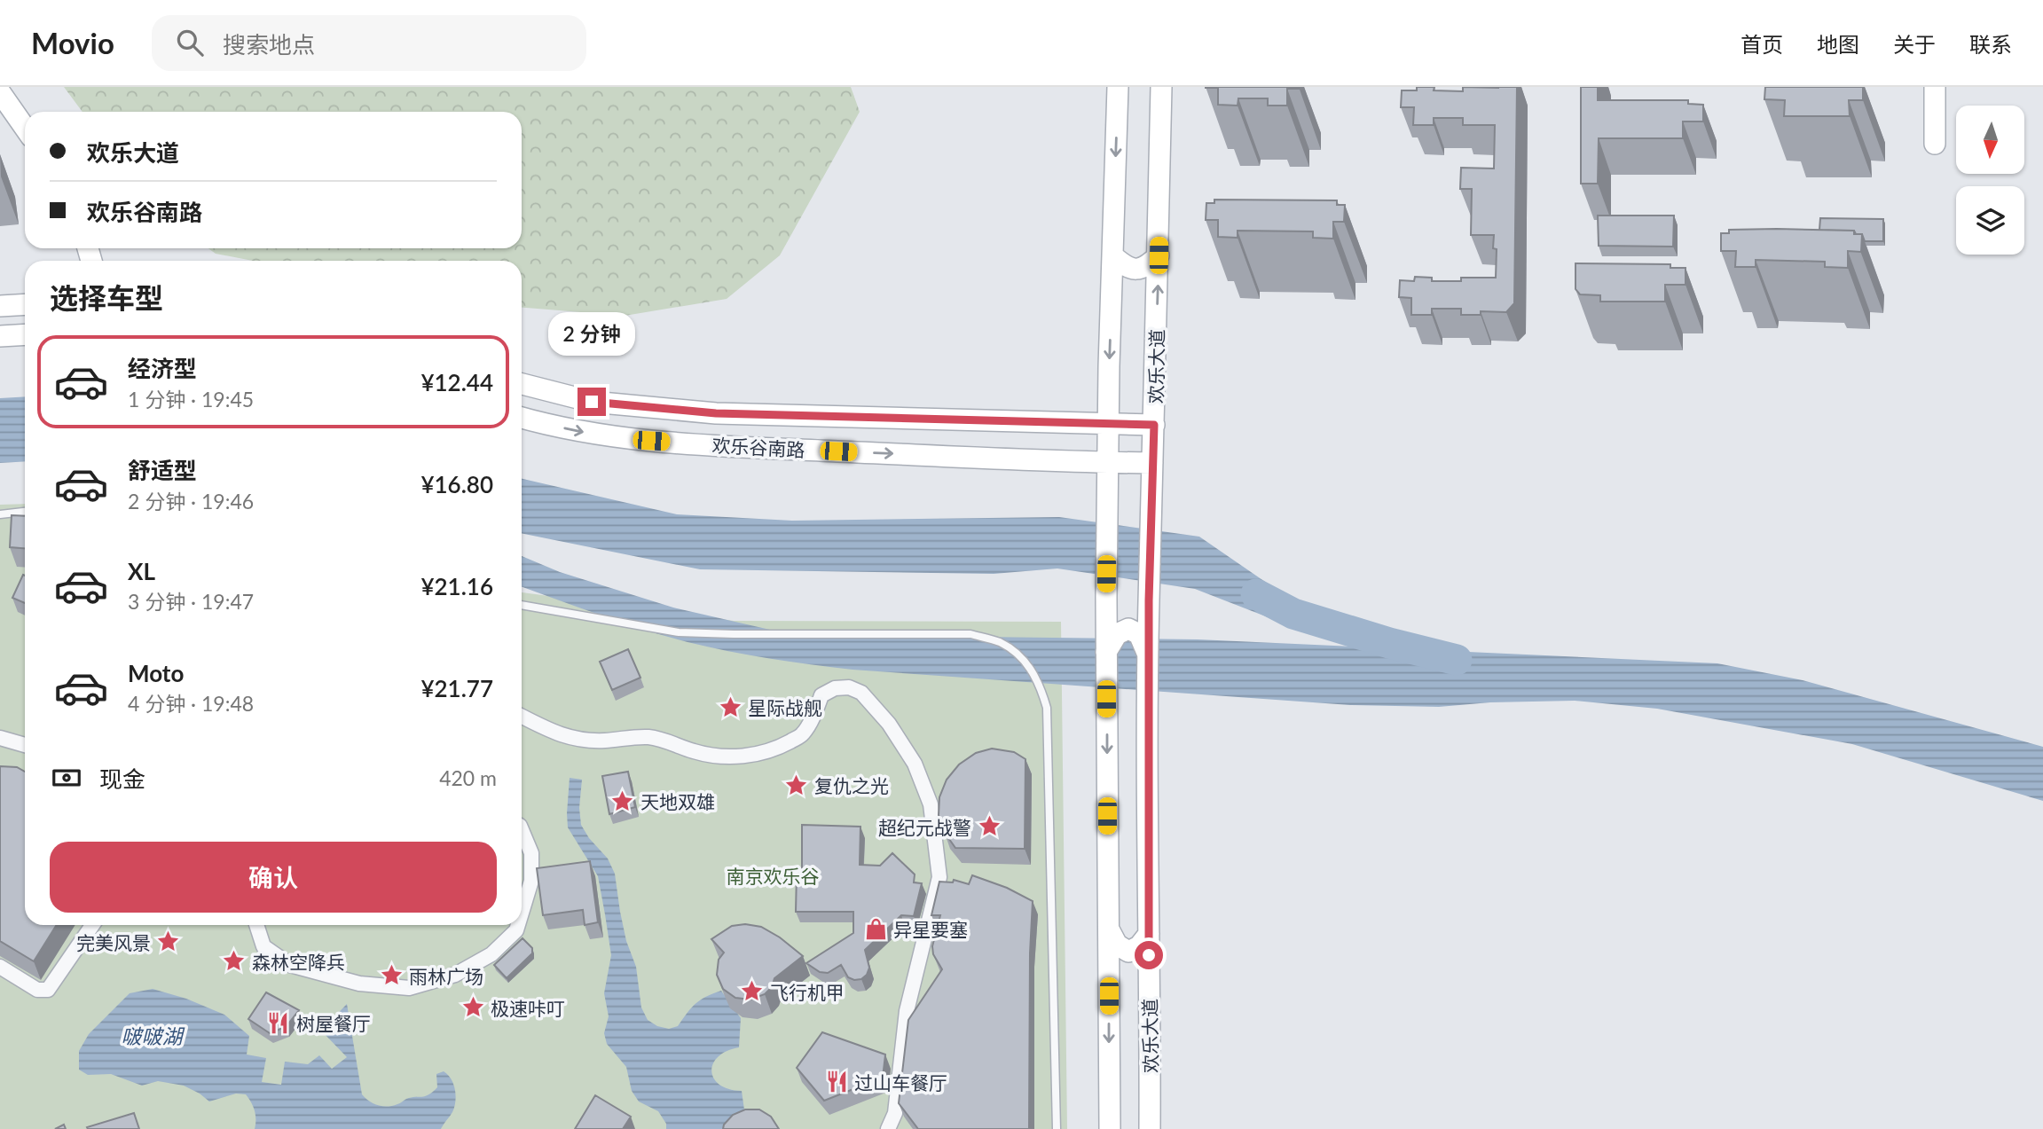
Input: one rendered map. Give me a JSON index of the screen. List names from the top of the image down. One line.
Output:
{"streets":{"main road":["欢乐大道","欢乐谷南路"]},"crossings":[["欢乐大道","欢乐谷南路"]],"water":["啵啵湖"],"parks":["南京欢乐谷"],"places":{"place":["星际战舰","复仇之光","天地双雄","超纪元战警","完美风景","森林空降兵","雨林广场","飞行机甲","极速咔叮"],"shop":["异星要塞"],"restaurant":["树屋餐厅","过山车餐厅"]},"north":"bottom","page":{"header":"Movio","search":"搜索地点","nav":["首页","地图","关于","联系"],"banner":["欢乐大道","欢乐谷南路"],"heading":"选择车型","bubble":"2 分钟","list":[{"name":"经济型","note":"1 分钟 · 19:45","value":"¥12.44"},{"name":"舒适型","note":"2 分钟 · 19:46","value":"¥16.80"},{"name":"XL","note":"3 分钟 · 19:47","value":"¥21.16"},{"name":"Moto","note":"4 分钟 · 19:48","value":"¥21.77"}],"pay":["现金","420 m"],"buttons":"确认"}}
